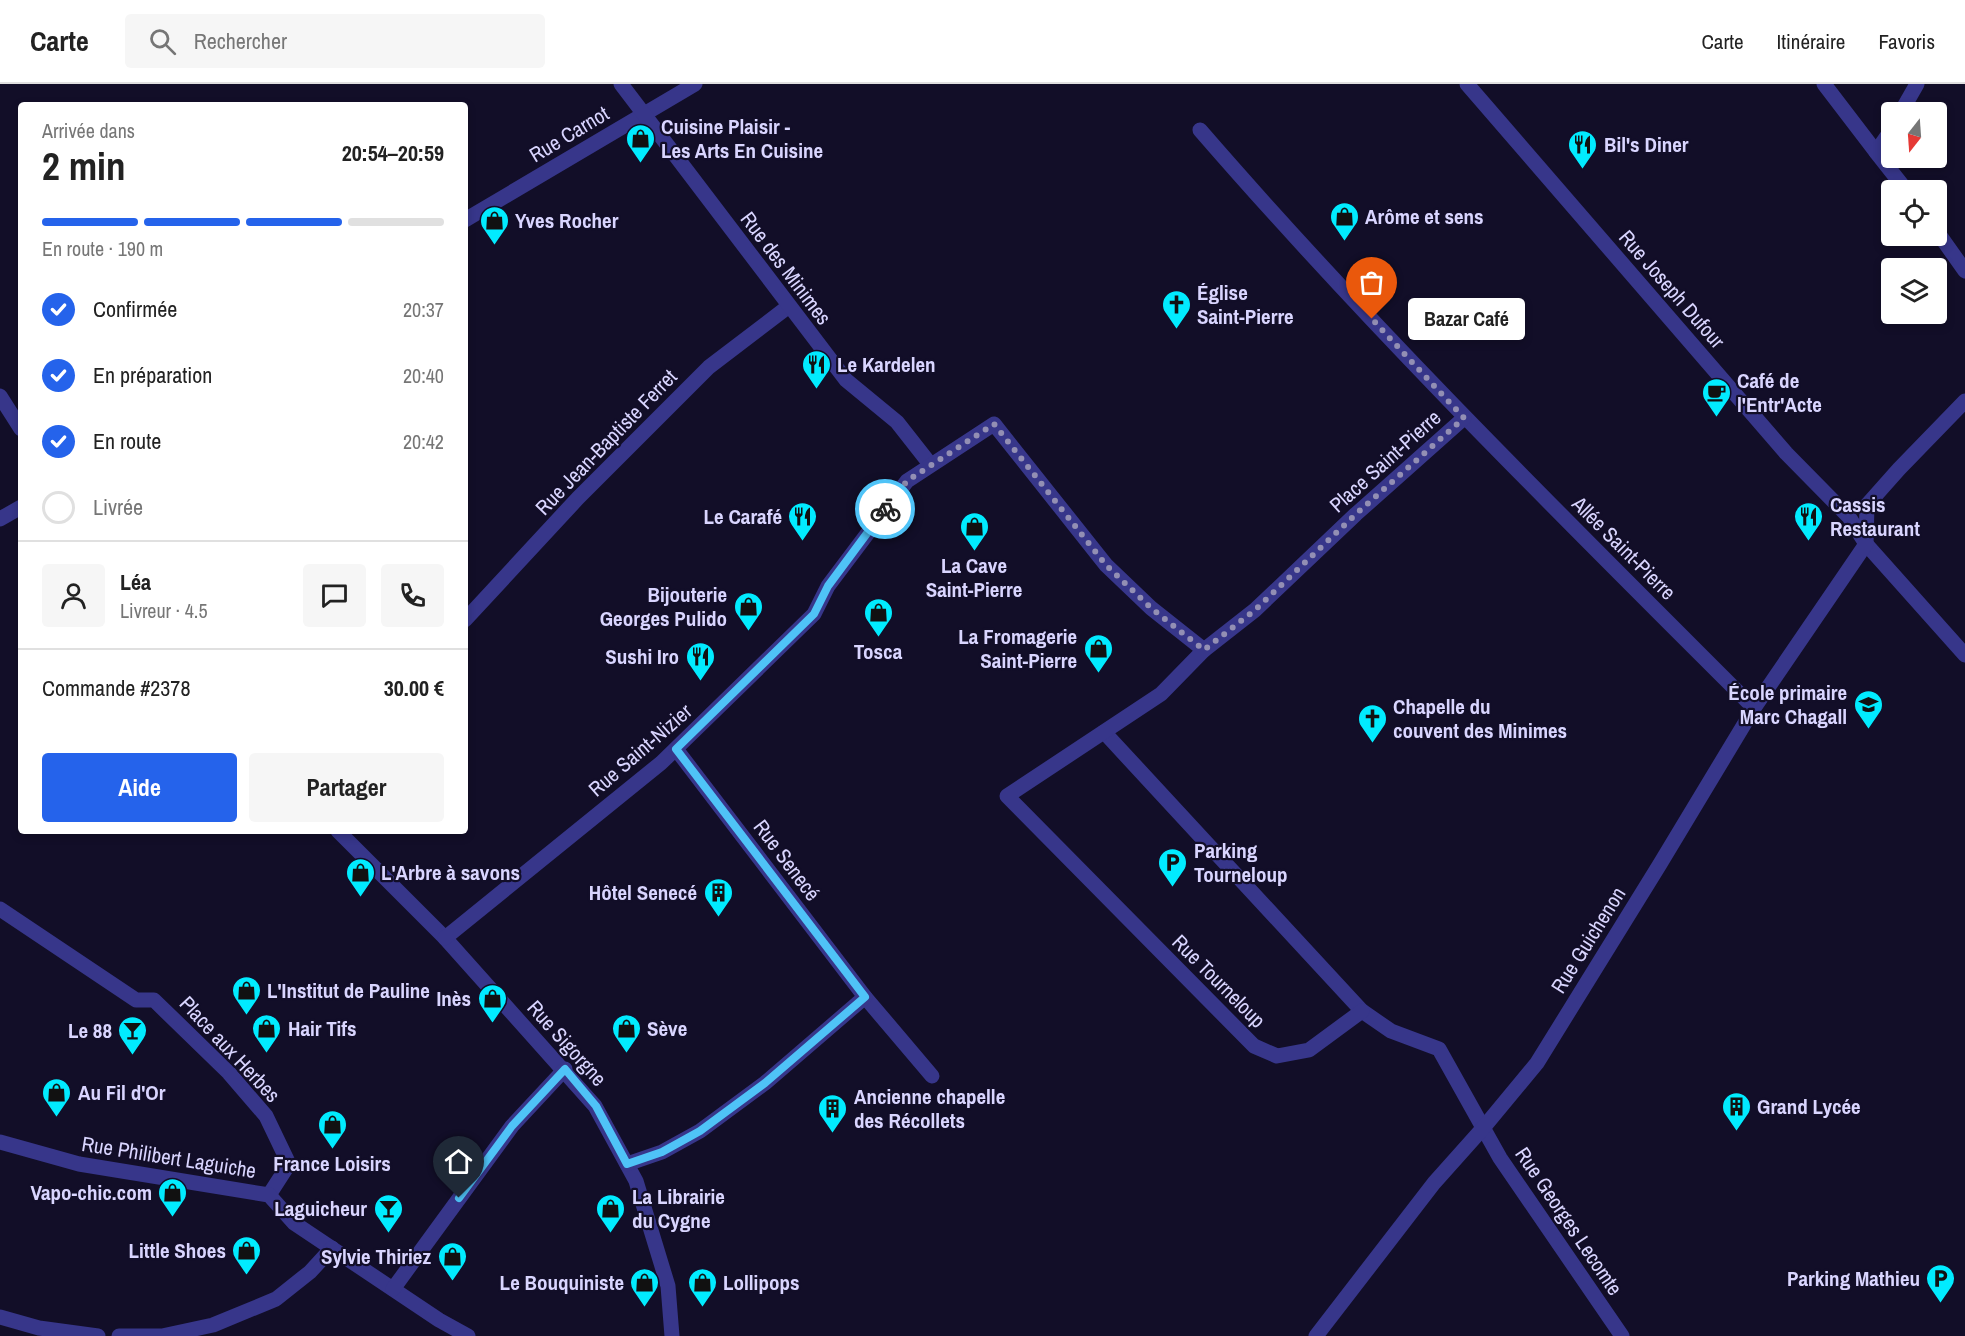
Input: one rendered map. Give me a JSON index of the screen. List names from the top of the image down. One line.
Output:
{"streets":{"street":["Rue Carnot","Rue des Minimes","Rue Joseph Dufour","Rue Jean-Baptiste Ferret","Place Saint-Pierre","Allée Saint-Pierre","Rue Saint-Nizier","Rue Senecé","Rue Guichenon","Rue Tourneloup","Rue Sigorgne","Place aux Herbes","Rue Philibert Laguiche","Rue Georges Lecomte"]},"crossings":[["Rue Carnot","Rue des Minimes"],["Rue des Minimes","Rue Jean-Baptiste Ferret"],["Rue des Minimes","Rue Saint-Nizier"],["Rue Joseph Dufour","Rue Guichenon"],["Place Saint-Pierre","Allée Saint-Pierre"],["Place Saint-Pierre","Rue Saint-Nizier"],["Allée Saint-Pierre","Rue Guichenon"],["Rue Saint-Nizier","Rue Senecé"],["Rue Saint-Nizier","Rue Sigorgne"],["Rue Guichenon","Rue Georges Lecomte"],["Place aux Herbes","Rue Philibert Laguiche"]],"places":{"shop":["Cuisine Plaisir - Les Arts En Cuisine","Arôme et sens","Yves Rocher","La Cave Saint-Pierre","Bijouterie Georges Pulido","Tosca","La Fromagerie Saint-Pierre","L'Arbre à savons","L'Institut de Pauline","Inès","Hair Tifs","Sève","Au Fil d'Or","France Loisirs","Vapo-chic.com","La Librairie du Cygne","Little Shoes","Sylvie Thiriez","Le Bouquiniste","Lollipops"],"restaurant":["Bil's Diner","Le Kardelen","Le Carafé","Cassis Restaurant","Sushi Iro"],"other":["Bazar Café"],"church":["Église Saint-Pierre","Chapelle du couvent des Minimes"],"cafe":["Café de l'Entr'Acte"],"school or university":["École primaire Marc Chagall"],"parking":["Parking Tourneloup","Parking Mathieu"],"building":["Hôtel Senecé","Grand Lycée","Ancienne chapelle des Récollets"],"bar":["Le 88","Laguicheur"]},"north":"bottom","page":{"header":"Carte","search":"Rechercher","nav":["Carte","Itinéraire","Favoris"],"heading":["2 min","Arrivée dans","20:54–20:59"],"panel":["Léa","Livreur · 4.5","Commande #2378","30.00 €"],"bar":"En route · 190 m","list":[["Confirmée","20:37"],["En préparation","20:40"],["En route","20:42"],"Livrée"],"bubble":"Bazar Café","buttons":["Aide","Partager"]}}
